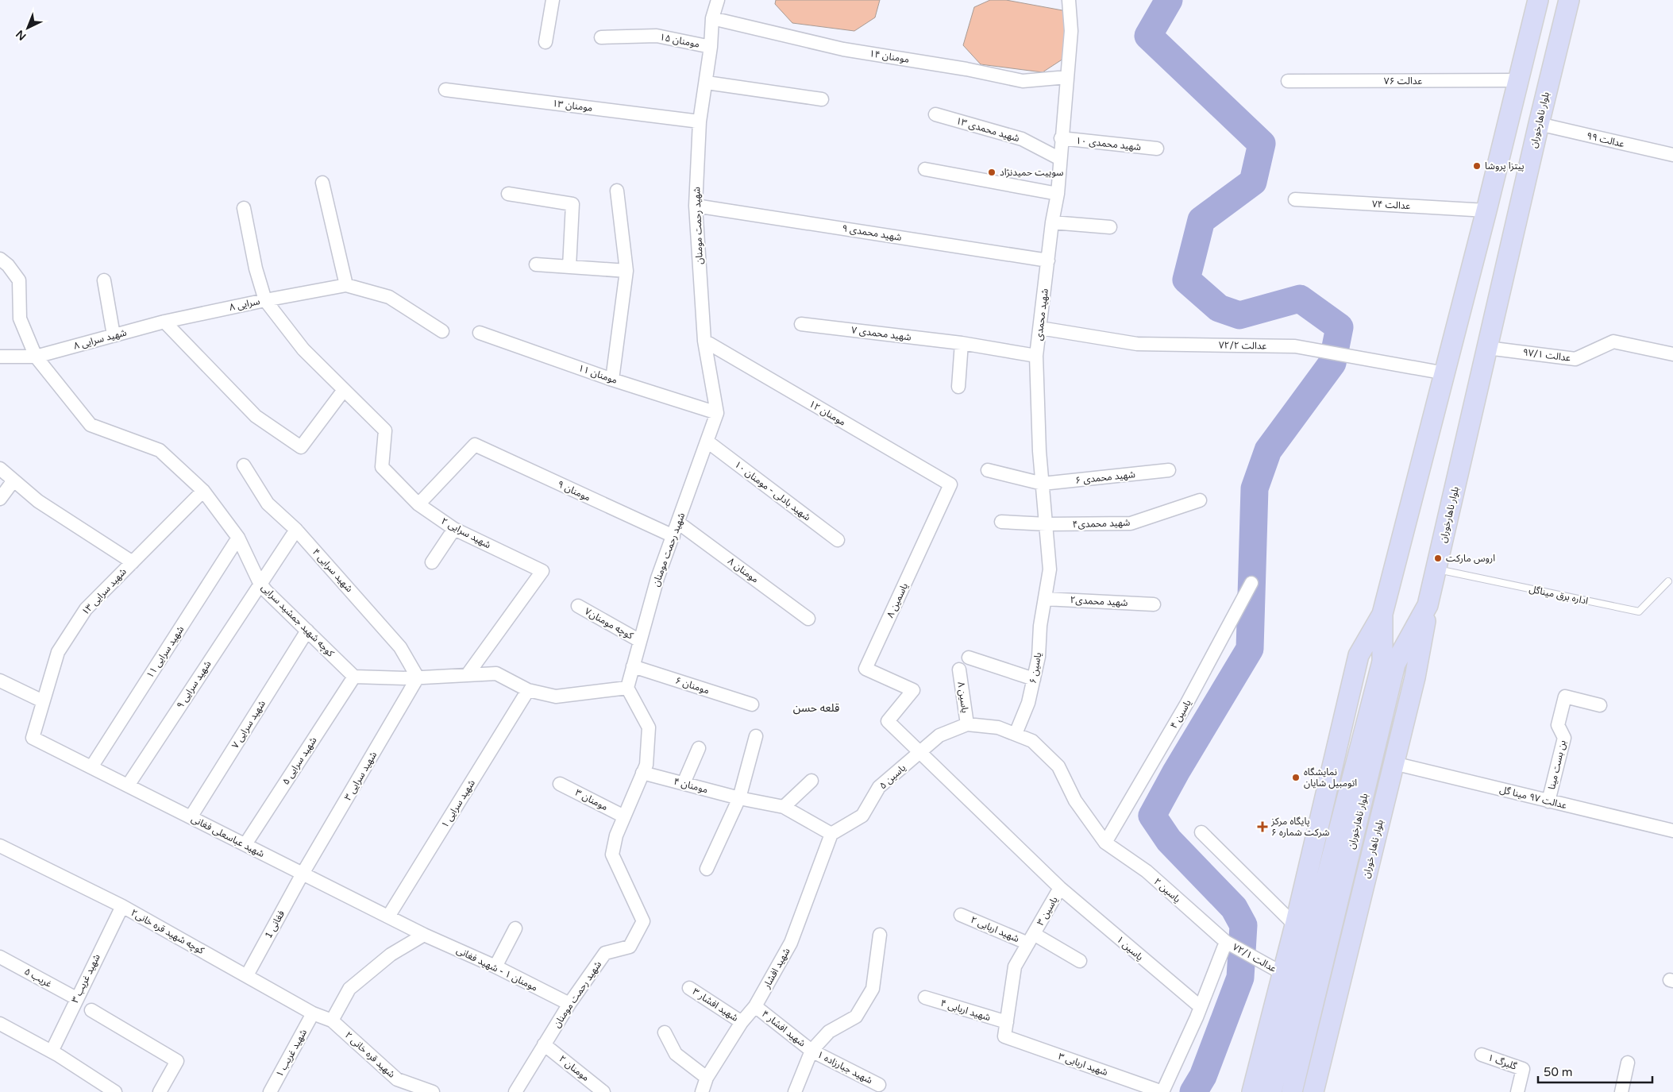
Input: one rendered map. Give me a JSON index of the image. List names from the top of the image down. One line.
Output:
{"streets":{"main road":["بلوار ناهارخوران","بلوار ناهار خوران"],"street":["مومنان ۱۵","مومنان ۱۴","عدالت ۷۶","مومنان ۱۳","۱۳ شهید محمدی","عدالت ۹۹","۱۰ شهید محمدی","عدالت ۷۴","شهید رحمت مومنان","۹ شهید محمدی","سرایی ۸","شهید محمدی","شهید محمدی ۷","شهید سرایی ۸","عدالت ۷۲/۲","۹۷/۱ عدالت","مومنان ۱۱","مومنان ۱۲","۶ شهید محمدی","مومنان ۹","شهید بادلی - مومنان ۱۰","شهید محمدی۴","شهید سرایی ۲","شهید سرایی ۴","مومنان ۸","شهید سرایی ۱۳","یاسمین ۸","شهید محمدی۲","کوچه شهید جمشید سرایی","کوچه مومنان۷","شهید سرایی ۱۱","یاسین ۶","شهید سرایی ۹","مومنان ۶","یاسین ۸","یاسین ۴","شهید سرایی ۷","شهید سرایی ۵","بن بست مینا","شهید سرایی ۳","یاسین ۵","۴ مومنان","عدالت ۹۷ مینا گل","مومنان ۳","شهید سرایی ۱","شهید عباسعلی فغانی","یاسین ۲","یاسین ۳","فغانی 1","شهید اربابی ۲","کوچه شهید قره خانی۲","یاسین ۱","عدالت ۷۲/۱","شهید افشار","مومنان ۱ - شهید فغانی","غریب ۵","۳ شهید غریب","۳ شهید افشار","شهید اربابی ۴","۴ شهید افشار","۱ شهید غریب","۲ شهید قره خانی","گلبرگ ۱","شهید اربابی ۳","۱ شهید جبارزاده","۲ مومنان"],"lane":["اداره برق میناگل"]},"crossings":[["مومنان ۱۵","شهید رحمت مومنان"],["مومنان ۱۴","شهید رحمت مومنان"],["مومنان ۱۴","شهید محمدی"],["عدالت ۷۶","بلوار ناهارخوران"],["مومنان ۱۳","شهید رحمت مومنان"],["بلوار ناهارخوران","عدالت ۹۹"],["بلوار ناهارخوران","عدالت ۷۴"],["بلوار ناهارخوران","عدالت ۷۲/۲"],["بلوار ناهارخوران","۹۷/۱ عدالت"],["بلوار ناهارخوران","اداره برق میناگل"],["بلوار ناهارخوران","بلوار ناهار خوران"],["۱۳ شهید محمدی","شهید محمدی"],["۱۰ شهید محمدی","شهید محمدی"],["شهید رحمت مومنان","۹ شهید محمدی"],["شهید رحمت مومنان","مومنان ۱۱"],["شهید رحمت مومنان","مومنان ۱۲"],["شهید رحمت مومنان","مومنان ۹"],["شهید رحمت مومنان","شهید بادلی - مومنان ۱۰"],["شهید رحمت مومنان","مومنان ۸"],["شهید رحمت مومنان","کوچه مومنان۷"],["شهید رحمت مومنان","مومنان ۶"],["شهید رحمت مومنان","۴ مومنان"],["شهید رحمت مومنان","مومنان ۳"],["شهید رحمت مومنان","مومنان ۱ - شهید فغانی"],["شهید رحمت مومنان","۲ مومنان"],["۹ شهید محمدی","شهید محمدی"],["سرایی ۸","شهید سرایی ۸"],["سرایی ۸","شهید سرایی ۲"],["شهید محمدی","شهید محمدی ۷"],["شهید محمدی","عدالت ۷۲/۲"],["شهید محمدی","۶ شهید محمدی"],["شهید محمدی","شهید محمدی۴"],["شهید محمدی","شهید محمدی۲"],["شهید محمدی","یاسین ۶"],["شهید سرایی ۸","کوچه شهید جمشید سرایی"],["مومنان ۱۲","یاسمین ۸"],["مومنان ۹","شهید سرایی ۲"],["شهید سرایی ۴","شهید سرایی ۹"],["شهید سرایی ۴","شهید سرایی ۳"],["شهید سرایی ۱۳","کوچه شهید جمشید سرایی"],["شهید سرایی ۱۳","شهید عباسعلی فغانی"],["یاسمین ۸","یاسین ۱"],["شهید محمدی۲","یاسین ۶"],["کوچه شهید جمشید سرایی","شهید سرایی ۱۱"],["کوچه شهید جمشید سرایی","شهید سرایی ۹"],["کوچه شهید جمشید سرایی","شهید سرایی ۷"],["کوچه شهید جمشید سرایی","شهید سرایی ۵"],["شهید سرایی ۱۱","شهید عباسعلی فغانی"],["یاسین ۶","یاسین ۲"],["شهید سرایی ۹","شهید عباسعلی فغانی"],["یاسین ۸","یاسین ۵"],["یاسین ۸","یاسین ۲"],["یاسین ۴","یاسین ۲"],["شهید سرایی ۷","شهید عباسعلی فغانی"],["شهید سرایی ۵","شهید عباسعلی فغانی"],["بن بست مینا","عدالت ۹۷ مینا گل"],["شهید سرایی ۳","شهید عباسعلی فغانی"],["شهید سرایی ۳","فغانی 1"],["یاسین ۵","۴ مومنان"],["یاسین ۵","یاسین ۲"],["یاسین ۵","یاسین ۱"],["یاسین ۵","شهید افشار"],["۴ مومنان","شهید افشار"],["عدالت ۹۷ مینا گل","بلوار ناهار خوران"],["شهید سرایی ۱","شهید عباسعلی فغانی"],["شهید عباسعلی فغانی","فغانی 1"],["شهید عباسعلی فغانی","مومنان ۱ - شهید فغانی"],["یاسین ۲","عدالت ۷۲/۱"],["یاسین ۳","شهید اربابی ۲"],["یاسین ۳","یاسین ۱"],["یاسین ۳","شهید اربابی ۴"],["یاسین ۳","شهید اربابی ۳"],["فغانی 1","کوچه شهید قره خانی۲"],["کوچه شهید قره خانی۲","۳ شهید غریب"],["کوچه شهید قره خانی۲","۱ شهید غریب"],["کوچه شهید قره خانی۲","۲ شهید قره خانی"],["شهید افشار","۳ شهید افشار"],["شهید افشار","۴ شهید افشار"],["غریب ۵","۳ شهید غریب"],["۴ شهید افشار","۱ شهید جبارزاده"]],"districts":["قلعه حسن"],"places":{"other":["پیتزا پروشا","سوییت حمیدنژاد","اروس مارکت","نمایشگاه اتومبیل شایان"],"health":["پایگاه مرکز شرکت شماره ۶"]},"scale_bar":"50 m","north":"bottom left"}
